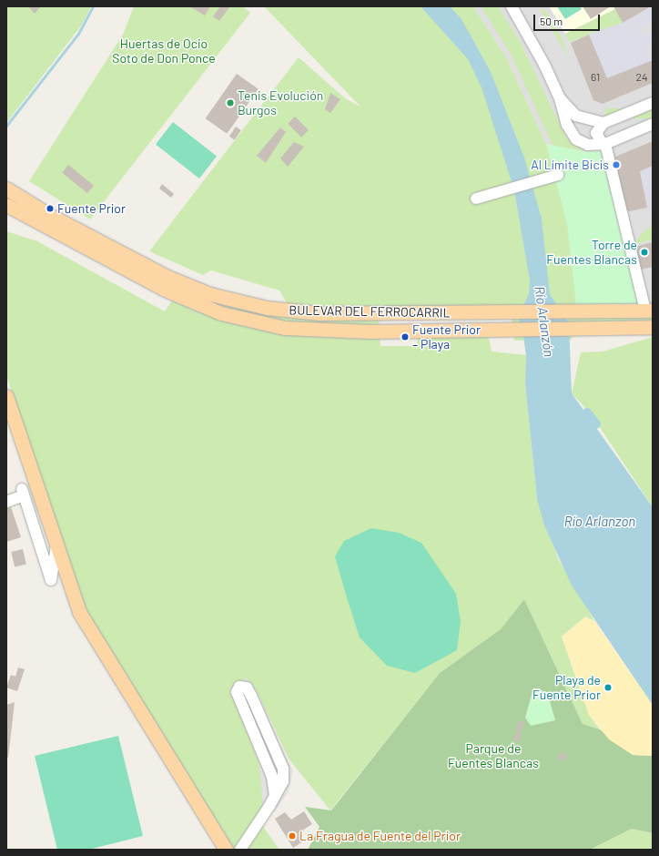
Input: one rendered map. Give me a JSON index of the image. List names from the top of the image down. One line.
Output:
{"streets":{"main road":["BULEVAR DEL FERROCARRIL"]},"water":["Río Arlanzón","Río Arlanzon"],"parks":["Huertas de Ocio Soto de Don Ponce","Parque de Fuentes Blancas"],"places":["Tenis Evolución Burgos","Al Límite Bicis","Fuente Prior","Torre de Fuentes Blancas","Fuente Prior – Playa","Playa de Fuente Prior","La Fragua de Fuente del Prior"],"house_numbers":["61","24"],"scale_bar":"50 m"}
